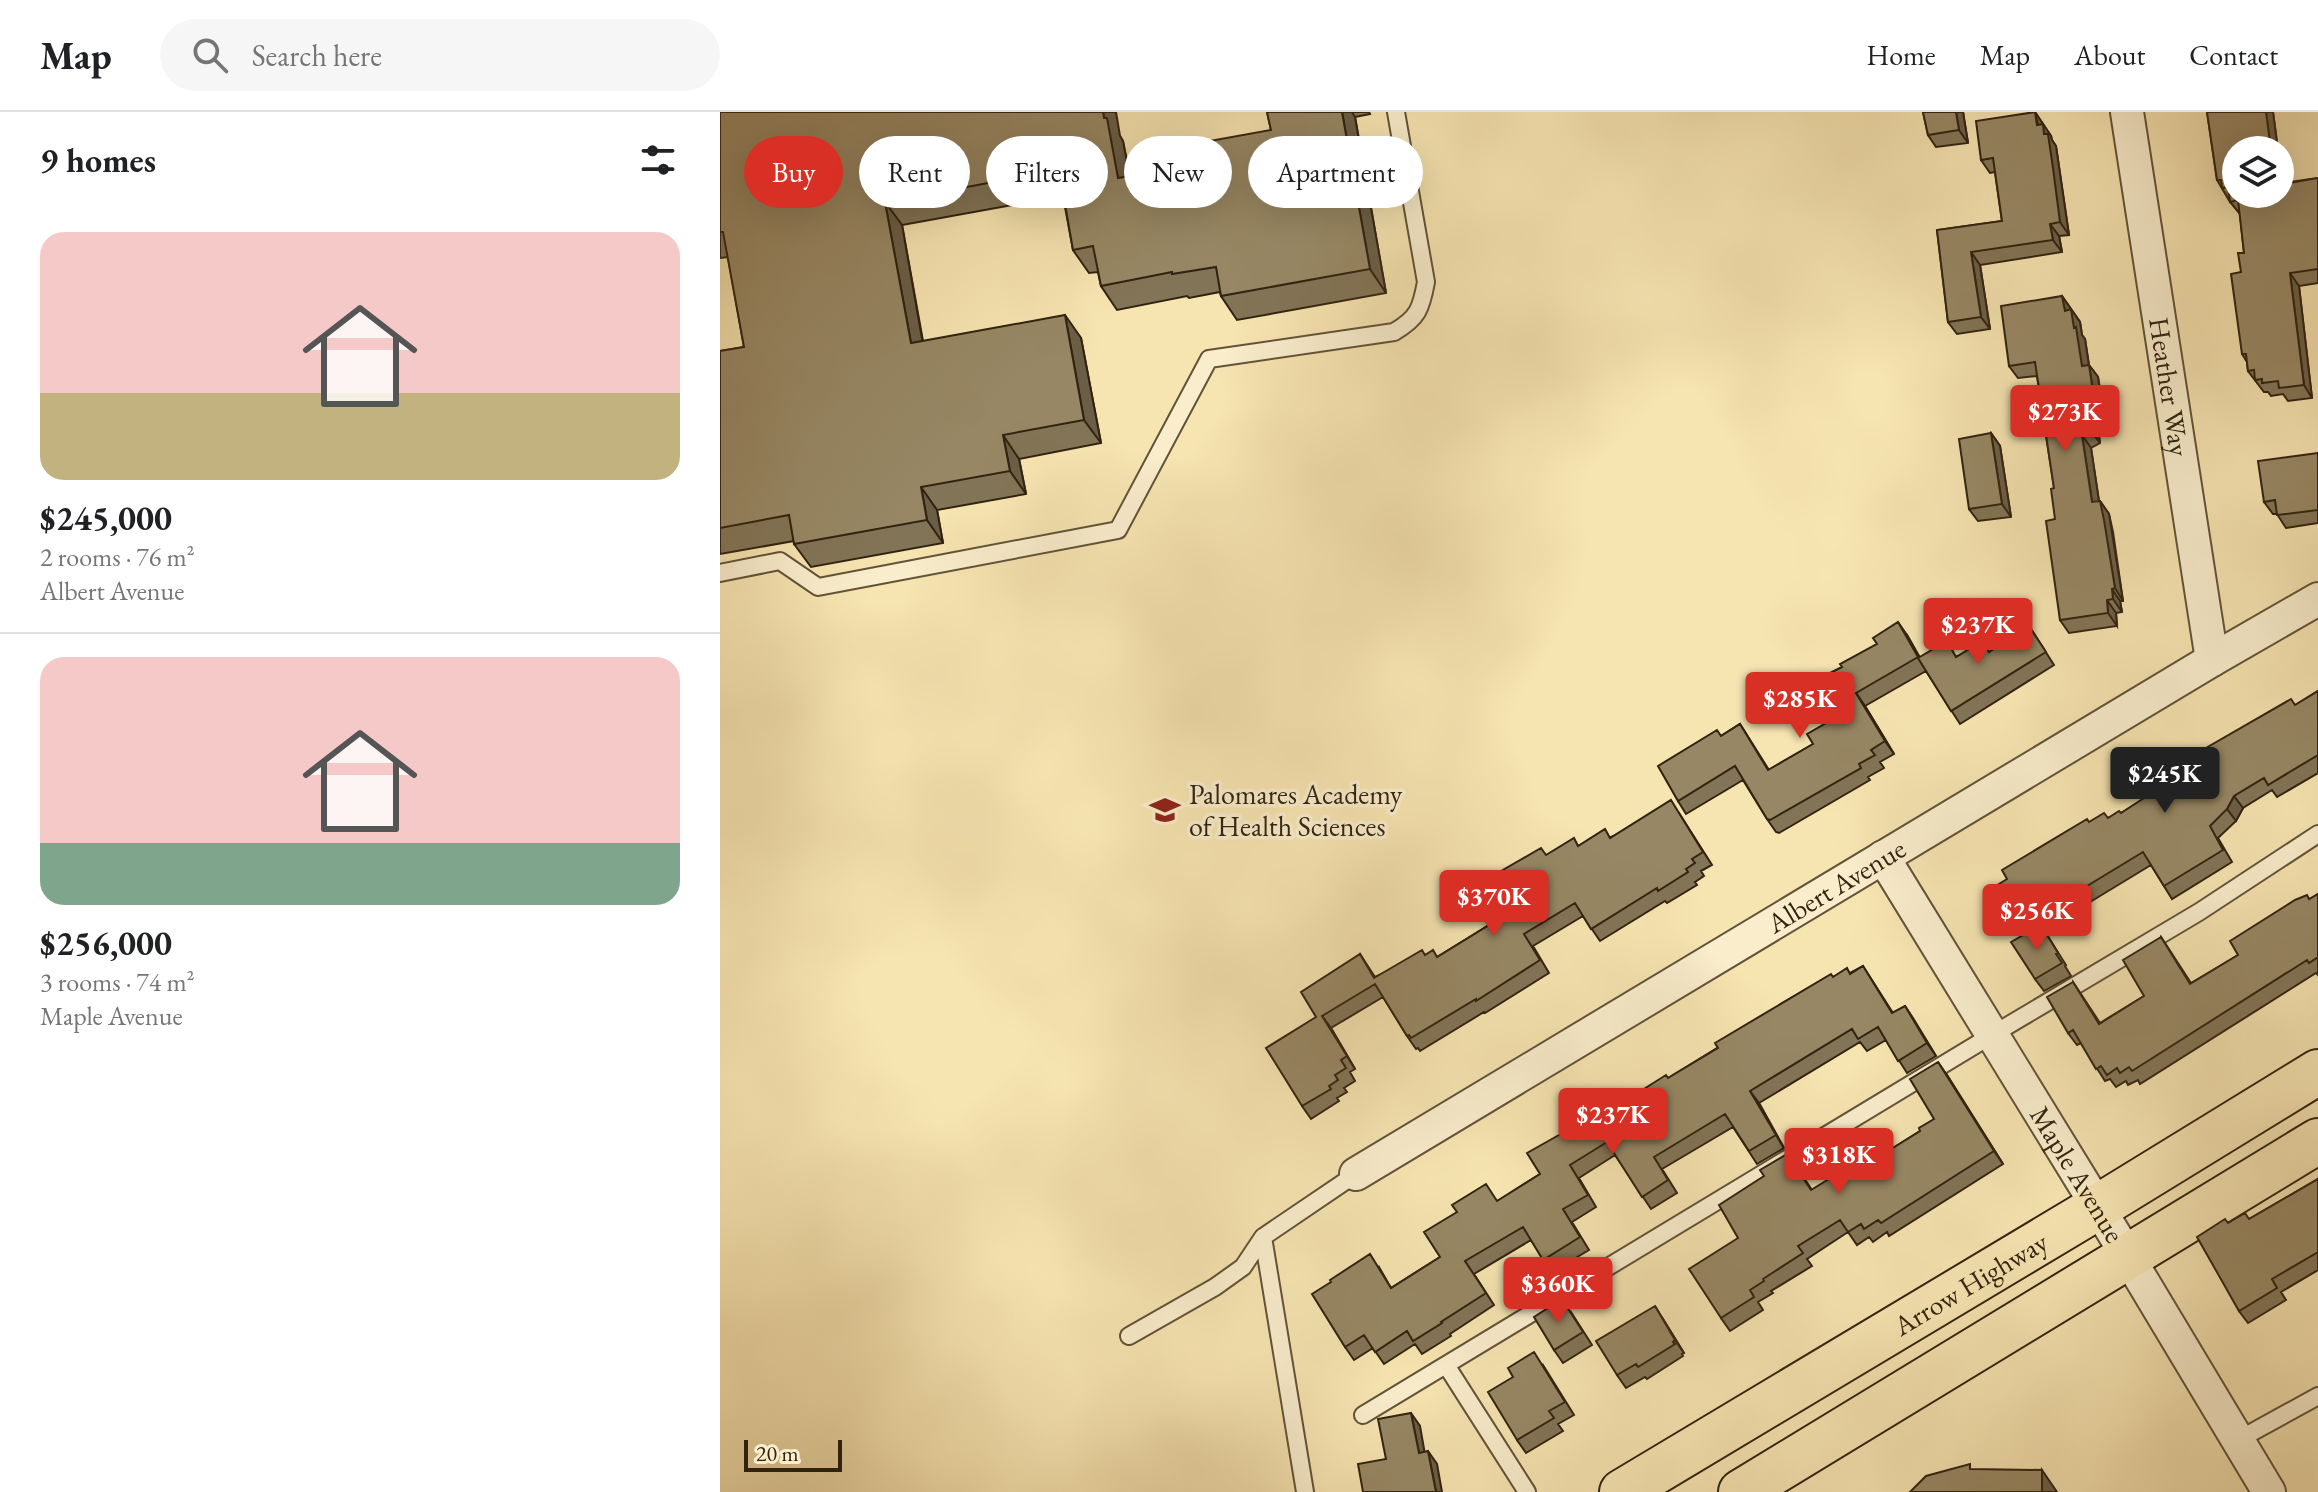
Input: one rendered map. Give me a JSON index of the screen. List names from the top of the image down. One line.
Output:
{"streets":{"main road":["Arrow Highway"],"street":["Heather Way","Albert Avenue","Maple Avenue"]},"crossings":[["Heather Way","Albert Avenue"],["Albert Avenue","Maple Avenue"],["Maple Avenue","Arrow Highway"]],"places":{"school or university":["Palomares Academy of Health Sciences"]},"scale_bar":"20 m","page":{"header":"Map","search":"Search here","nav":["Home","Map","About","Contact"],"heading":"9 homes","chip":["Buy","Rent","Filters","New","Apartment"],"list":[{"name":"$245,000","note":"2 rooms · 76 m² · Albert Avenue"},{"name":"$256,000","note":"3 rooms · 74 m² · Maple Avenue"}],"price":["$273K","$237K","$285K","$245K","$370K","$256K","$237K","$318K","$360K"],"scale":"20 m"}}
